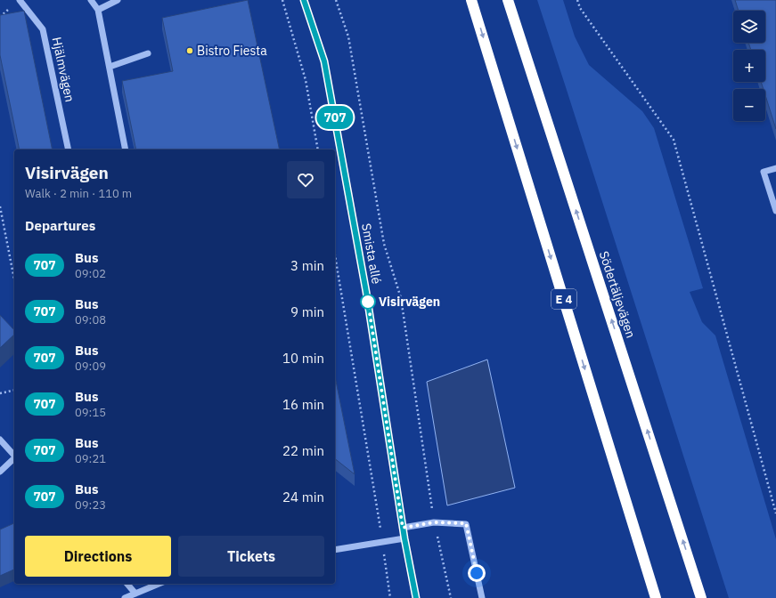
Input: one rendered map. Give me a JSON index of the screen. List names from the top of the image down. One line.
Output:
{"streets":{"highway":["Södertäljevägen","E 4"],"street":["Hjälmvägen","Smista allé"]},"places":["Bistro Fiesta","Visirvägen"],"lines":["bus line 707"],"page":{"on_map":"707","map_buttons":["+","−"],"heading":[["Visirvägen","Walk · 2 min · 110 m"],"Departures"],"list":[{"mark":"707","name":"Bus","note":"09:02","value":"3 min"},{"mark":"707","name":"Bus","note":"09:08","value":"9 min"},{"mark":"707","name":"Bus","note":"09:09","value":"10 min"},{"mark":"707","name":"Bus","note":"09:15","value":"16 min"},{"mark":"707","name":"Bus","note":"09:21","value":"22 min"},{"mark":"707","name":"Bus","note":"09:23","value":"24 min"}],"buttons":["Directions","Tickets"]}}
